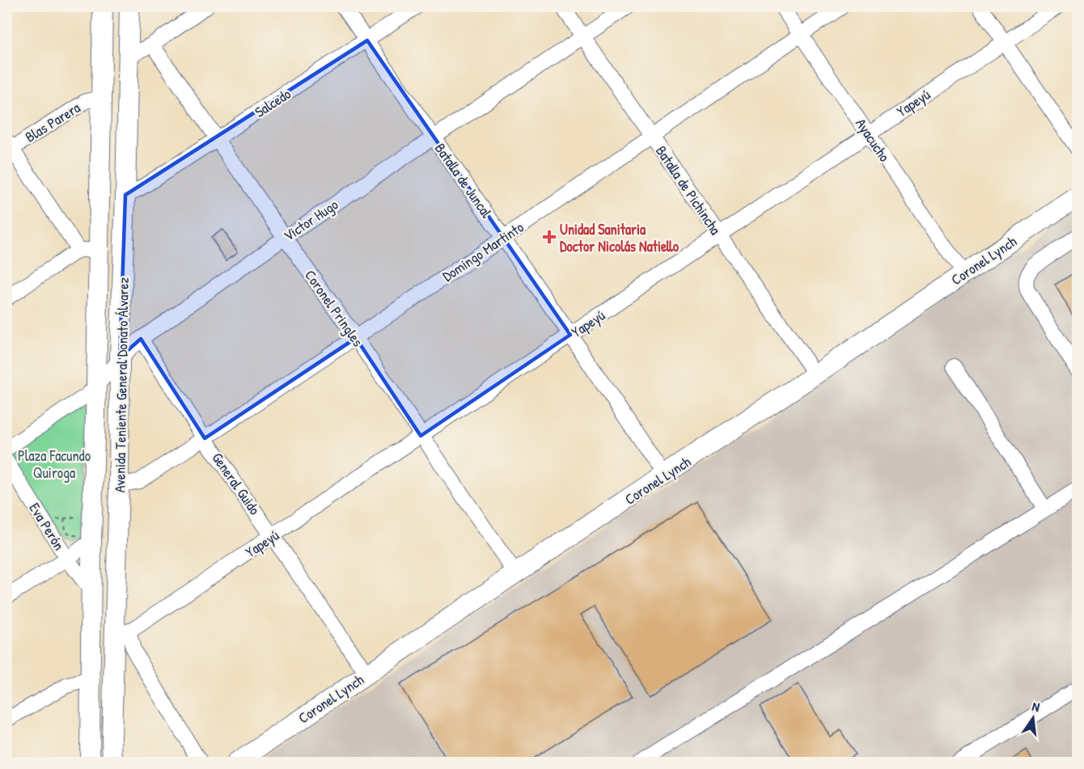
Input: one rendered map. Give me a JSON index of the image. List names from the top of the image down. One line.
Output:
{"streets":{"main road":["Coronel Lynch","Avenida Teniente General Donato Álvarez"],"street":["Salcedo","Yapeyú","Blas Parera","Ayacucho","Batalla de Juncal","Batalla de Pichincha","Victor Hugo","Domingo Martinto","Coronel Pringles","General Guido","Eva Perón"]},"crossings":[["Salcedo","Batalla de Juncal"],["Salcedo","Coronel Pringles"],["Salcedo","Avenida Teniente General Donato Álvarez"],["Yapeyú","Ayacucho"],["Yapeyú","Batalla de Juncal"],["Yapeyú","Batalla de Pichincha"],["Yapeyú","Coronel Pringles"],["Yapeyú","Avenida Teniente General Donato Álvarez"],["Yapeyú","General Guido"],["Blas Parera","Avenida Teniente General Donato Álvarez"],["Ayacucho","Domingo Martinto"],["Ayacucho","Coronel Lynch"],["Batalla de Juncal","Victor Hugo"],["Batalla de Juncal","Domingo Martinto"],["Batalla de Juncal","Coronel Lynch"],["Batalla de Pichincha","Victor Hugo"],["Batalla de Pichincha","Domingo Martinto"],["Batalla de Pichincha","Coronel Lynch"],["Victor Hugo","Coronel Pringles"],["Victor Hugo","Avenida Teniente General Donato Álvarez"],["Victor Hugo","General Guido"],["Victor Hugo","Eva Perón"],["Domingo Martinto","Coronel Pringles"],["Domingo Martinto","Avenida Teniente General Donato Álvarez"],["Domingo Martinto","General Guido"],["Coronel Lynch","Coronel Pringles"],["Coronel Lynch","General Guido"],["Avenida Teniente General Donato Álvarez","Eva Perón"]],"parks":["Plaza Facundo Quiroga"],"places":{"health":["Unidad Sanitaria Doctor Nicolás Natiello"]},"north":"top"}
